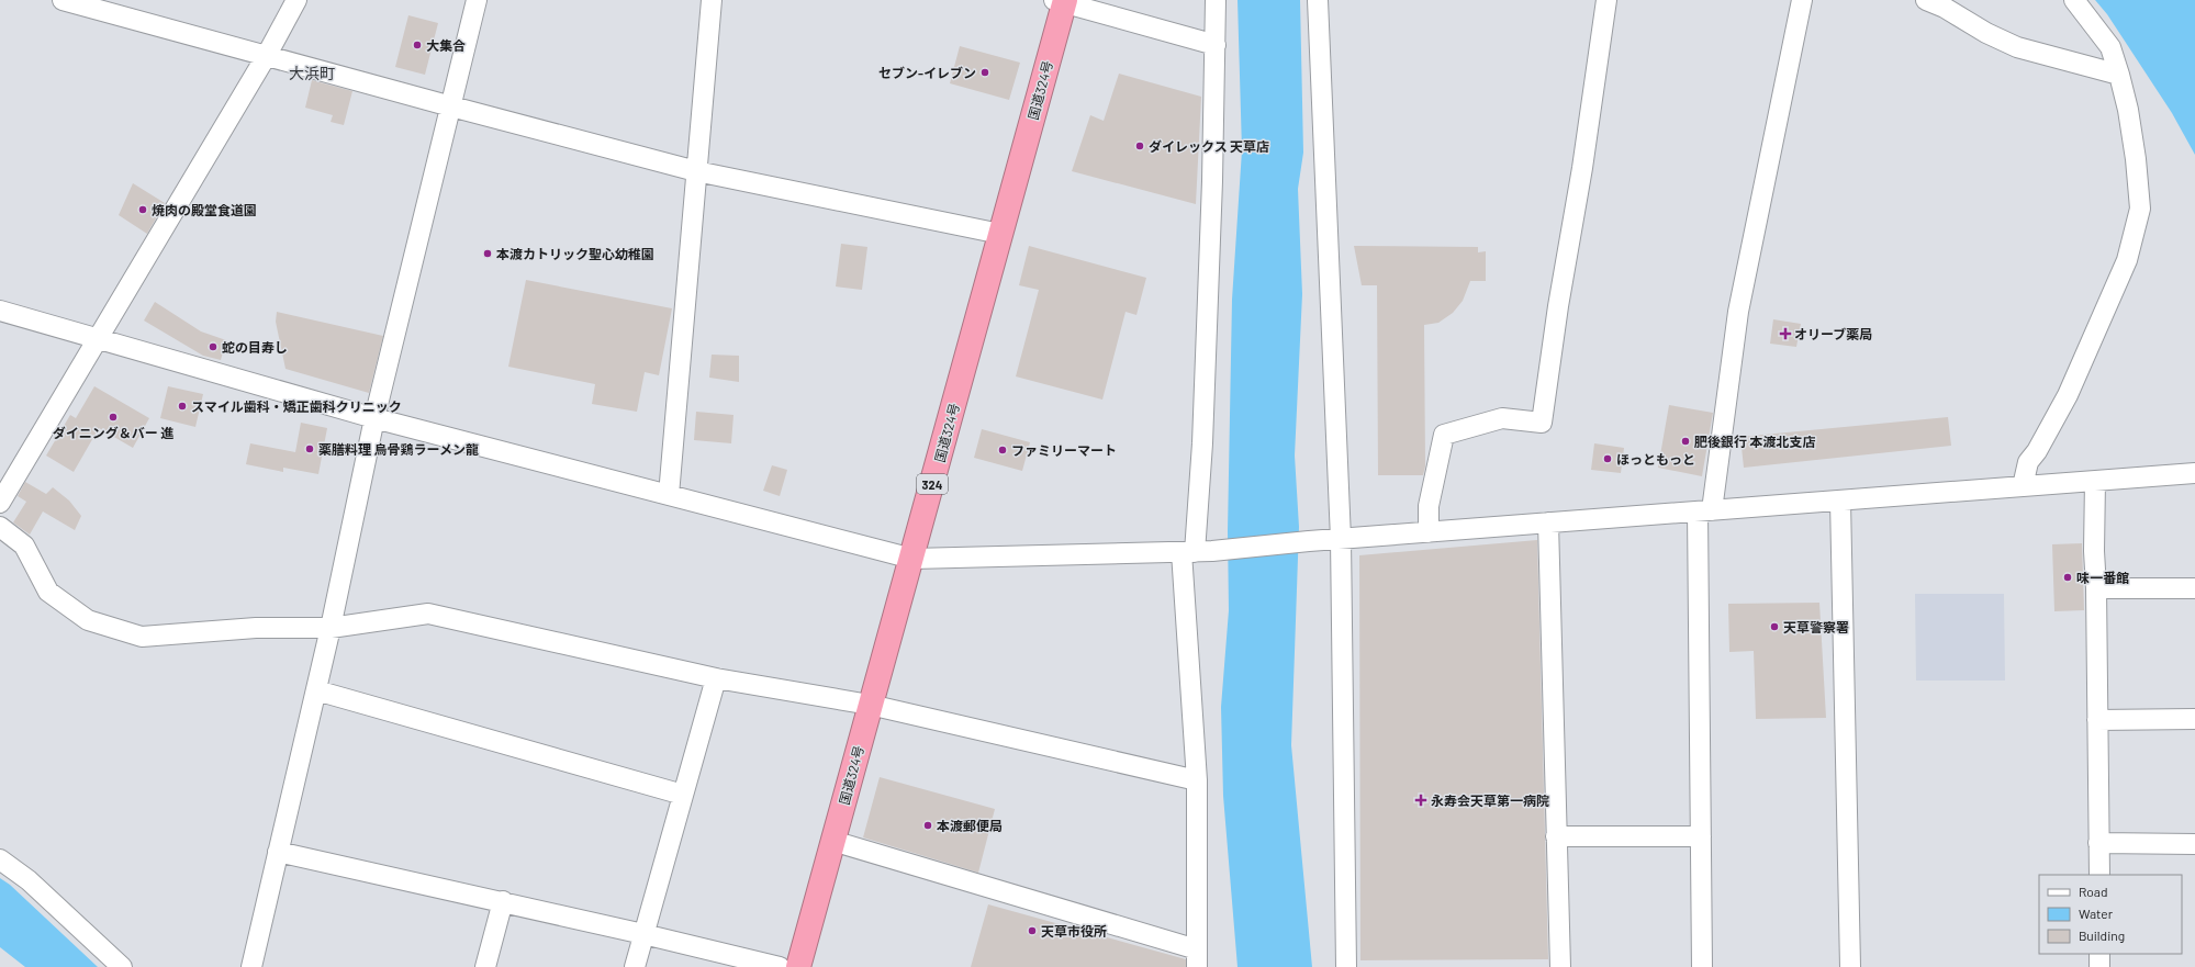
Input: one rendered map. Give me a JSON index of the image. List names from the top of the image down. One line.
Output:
{"streets":{"highway":["国道324号","324"]},"districts":["大浜町"],"places":{"other":["大集合","セブン-イレブン","ダイレックス 天草店","焼肉の殿堂食道園","本渡カトリック聖心幼稚園","蛇の目寿し","スマイル歯科・矯正歯科クリニック","ダイニング＆バー 進","肥後銀行 本渡北支店","薬膳料理 烏骨鶏ラーメン龍","ファミリーマート","ほっともっと","味一番館","天草警察署","本渡郵便局","天草市役所"],"health":["オリーブ薬局","永寿会天草第一病院"]},"legend":["Road","Water","Building"]}
